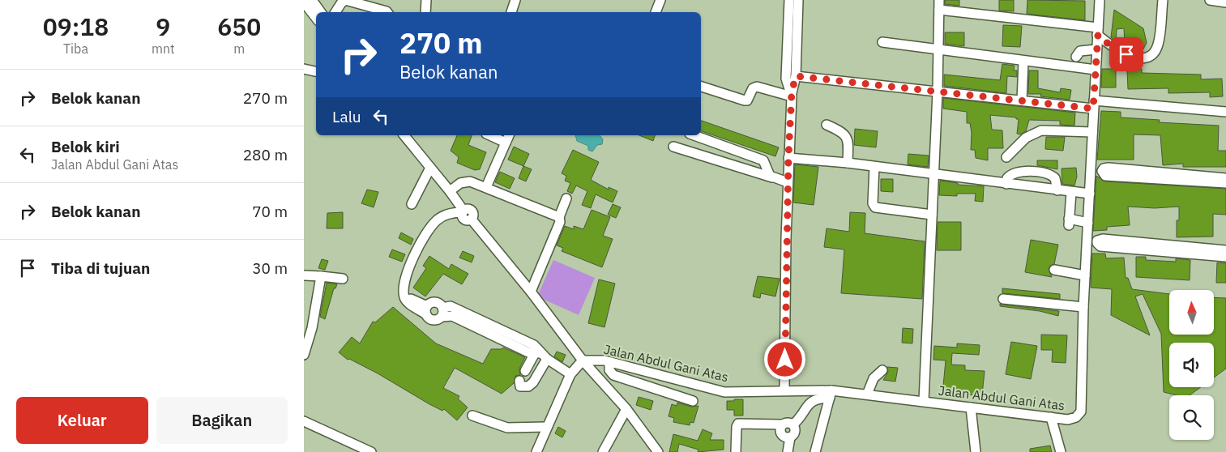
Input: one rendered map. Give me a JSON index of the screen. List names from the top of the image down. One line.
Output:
{"streets":{"street":["Jalan Abdul Gani Atas"]},"north":"top","page":{"eta":["09:18","Tiba","9","mnt","650","m"],"turn":["270 m","Belok kanan"],"list":[{"name":"Belok kanan","value":"270 m"},{"name":"Belok kiri","note":"Jalan Abdul Gani Atas","value":"280 m"},{"name":"Belok kanan","value":"70 m"},{"name":"Tiba di tujuan","value":"30 m"}],"then":"Lalu","buttons":["Keluar","Bagikan"]}}
